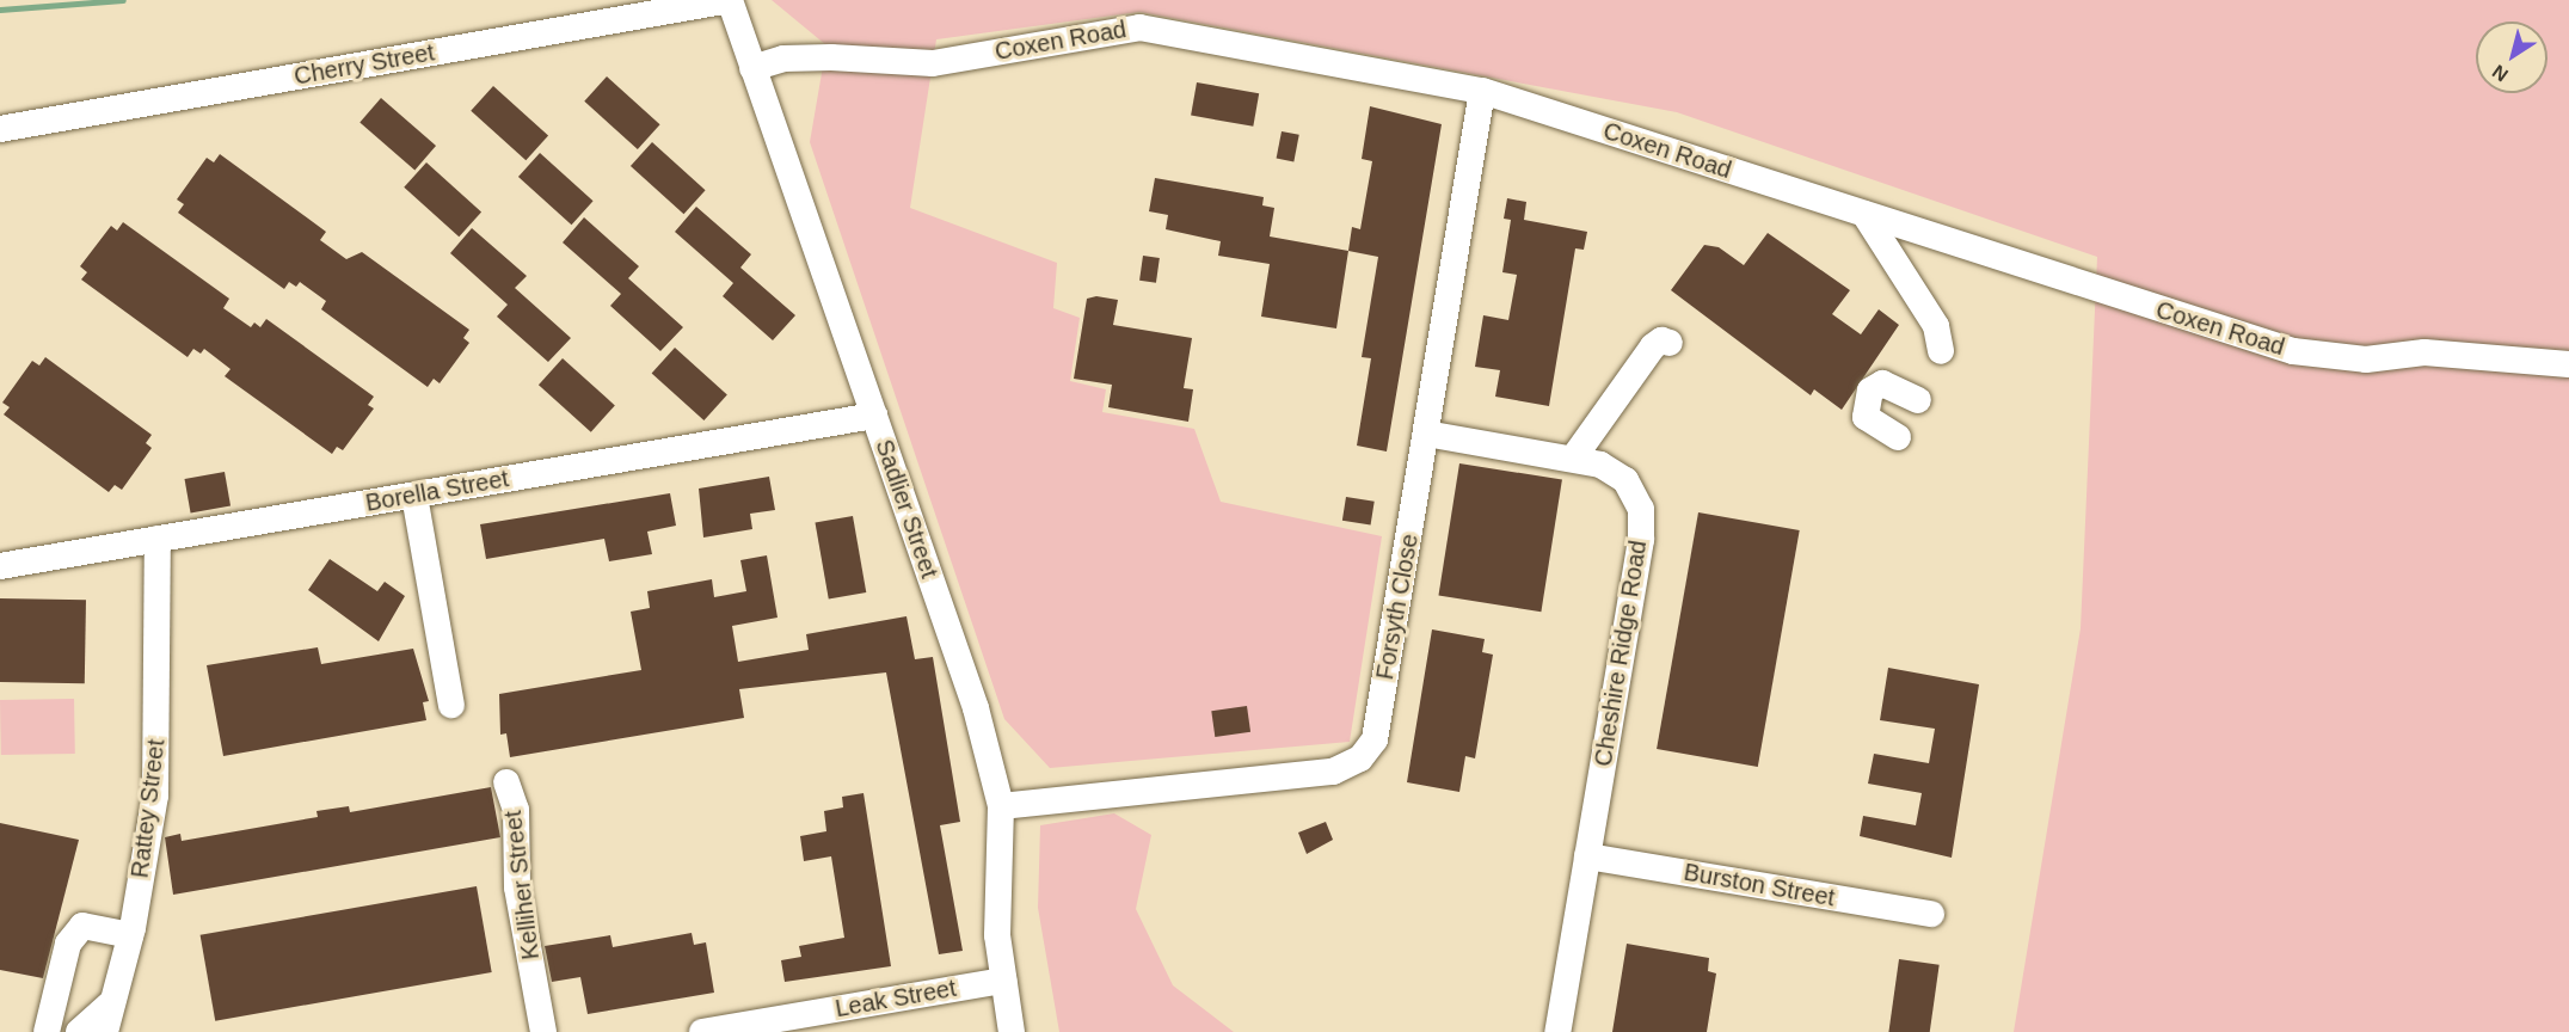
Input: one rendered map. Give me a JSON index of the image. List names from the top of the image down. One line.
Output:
{"streets":{"lane":["Coxen Road","Cherry Street","Borella Street","Sadlier Street","Forsyth Close","Cheshire Ridge Road","Rattey Street","Kelliher Street","Burston Street","Leak Street"]},"crossings":[["Coxen Road","Sadlier Street"],["Coxen Road","Forsyth Close"],["Cherry Street","Sadlier Street"],["Borella Street","Sadlier Street"],["Borella Street","Rattey Street"],["Sadlier Street","Forsyth Close"],["Sadlier Street","Leak Street"],["Forsyth Close","Cheshire Ridge Road"],["Cheshire Ridge Road","Burston Street"]],"north":"bottom left"}
